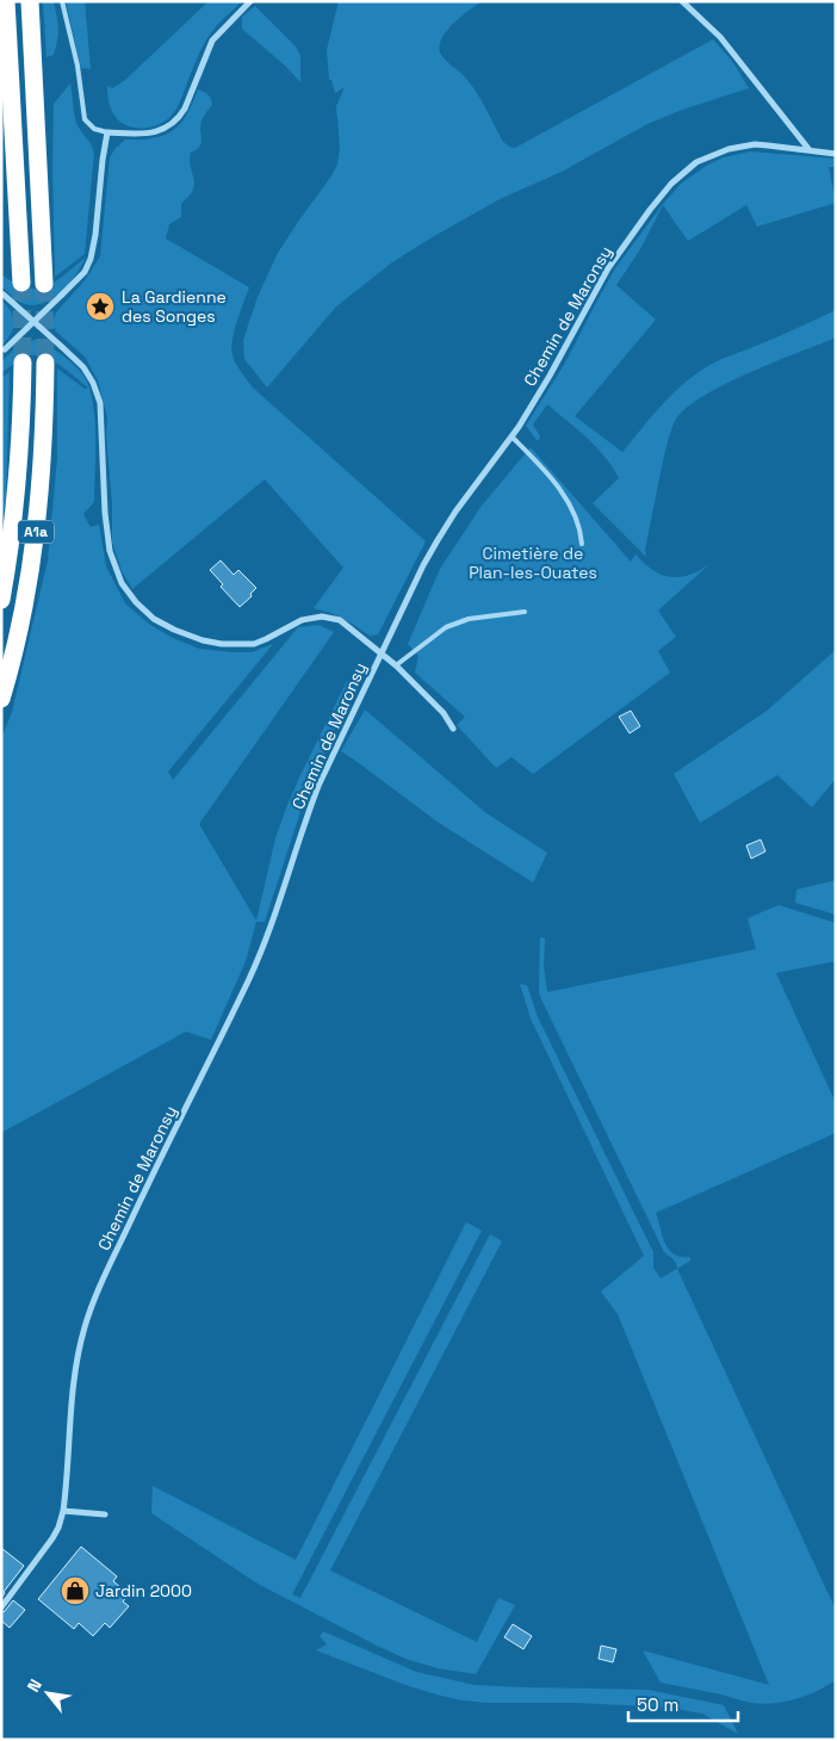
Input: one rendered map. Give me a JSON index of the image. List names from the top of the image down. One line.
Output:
{"streets":{"highway":["A1a"],"street":["Chemin de Maronsy"]},"parks":["Cimetière de Plan-les-Ouates"],"places":{"place":["La Gardienne des Songes"],"shop":["Jardin 2000"]},"scale_bar":"50 m","north":"top left"}
